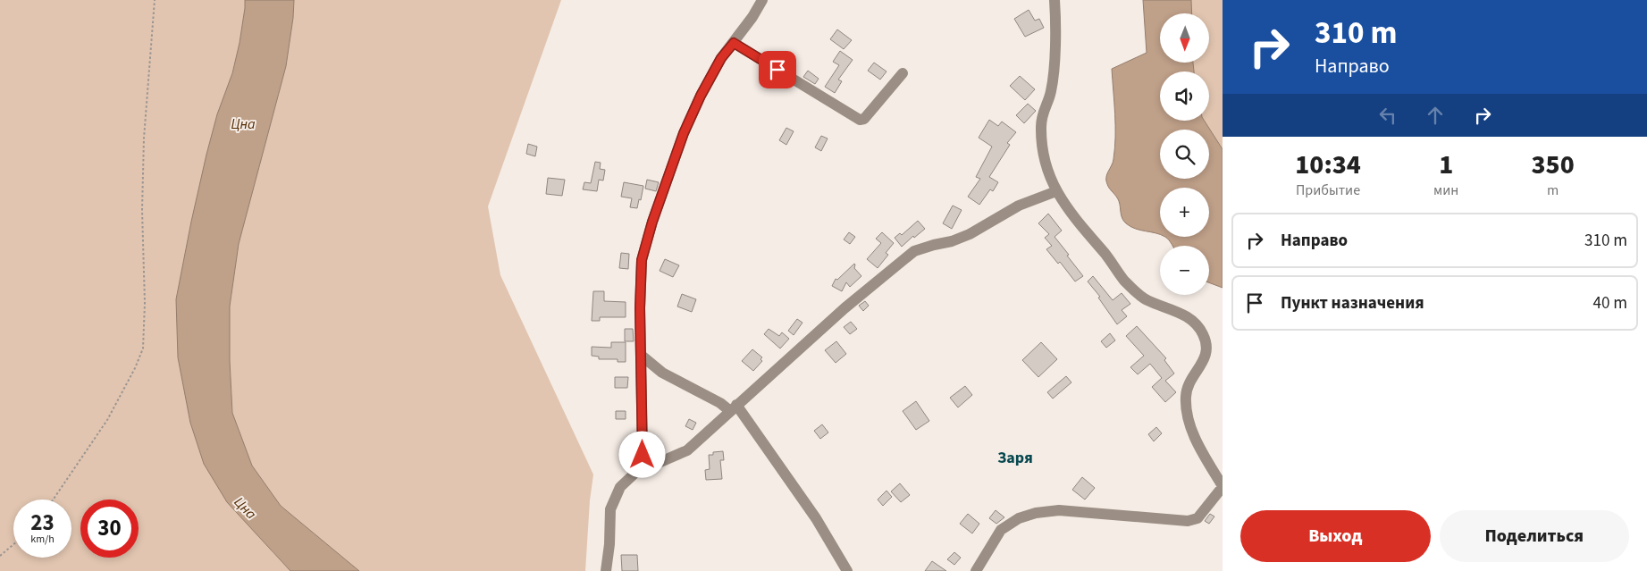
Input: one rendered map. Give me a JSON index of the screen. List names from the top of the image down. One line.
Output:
{"districts":["Заря"],"water":["Цна"],"north":"bottom","page":{"turn":["310 m","Направо"],"map_buttons":["+","−"],"eta":["10:34","Прибытие","1","мин","350","m"],"list":[{"name":"Направо","value":"310 m"},{"name":"Пункт назначения","value":"40 m"}],"speed":"23 km/h","limit":"30","buttons":["Выход","Поделиться"]}}
